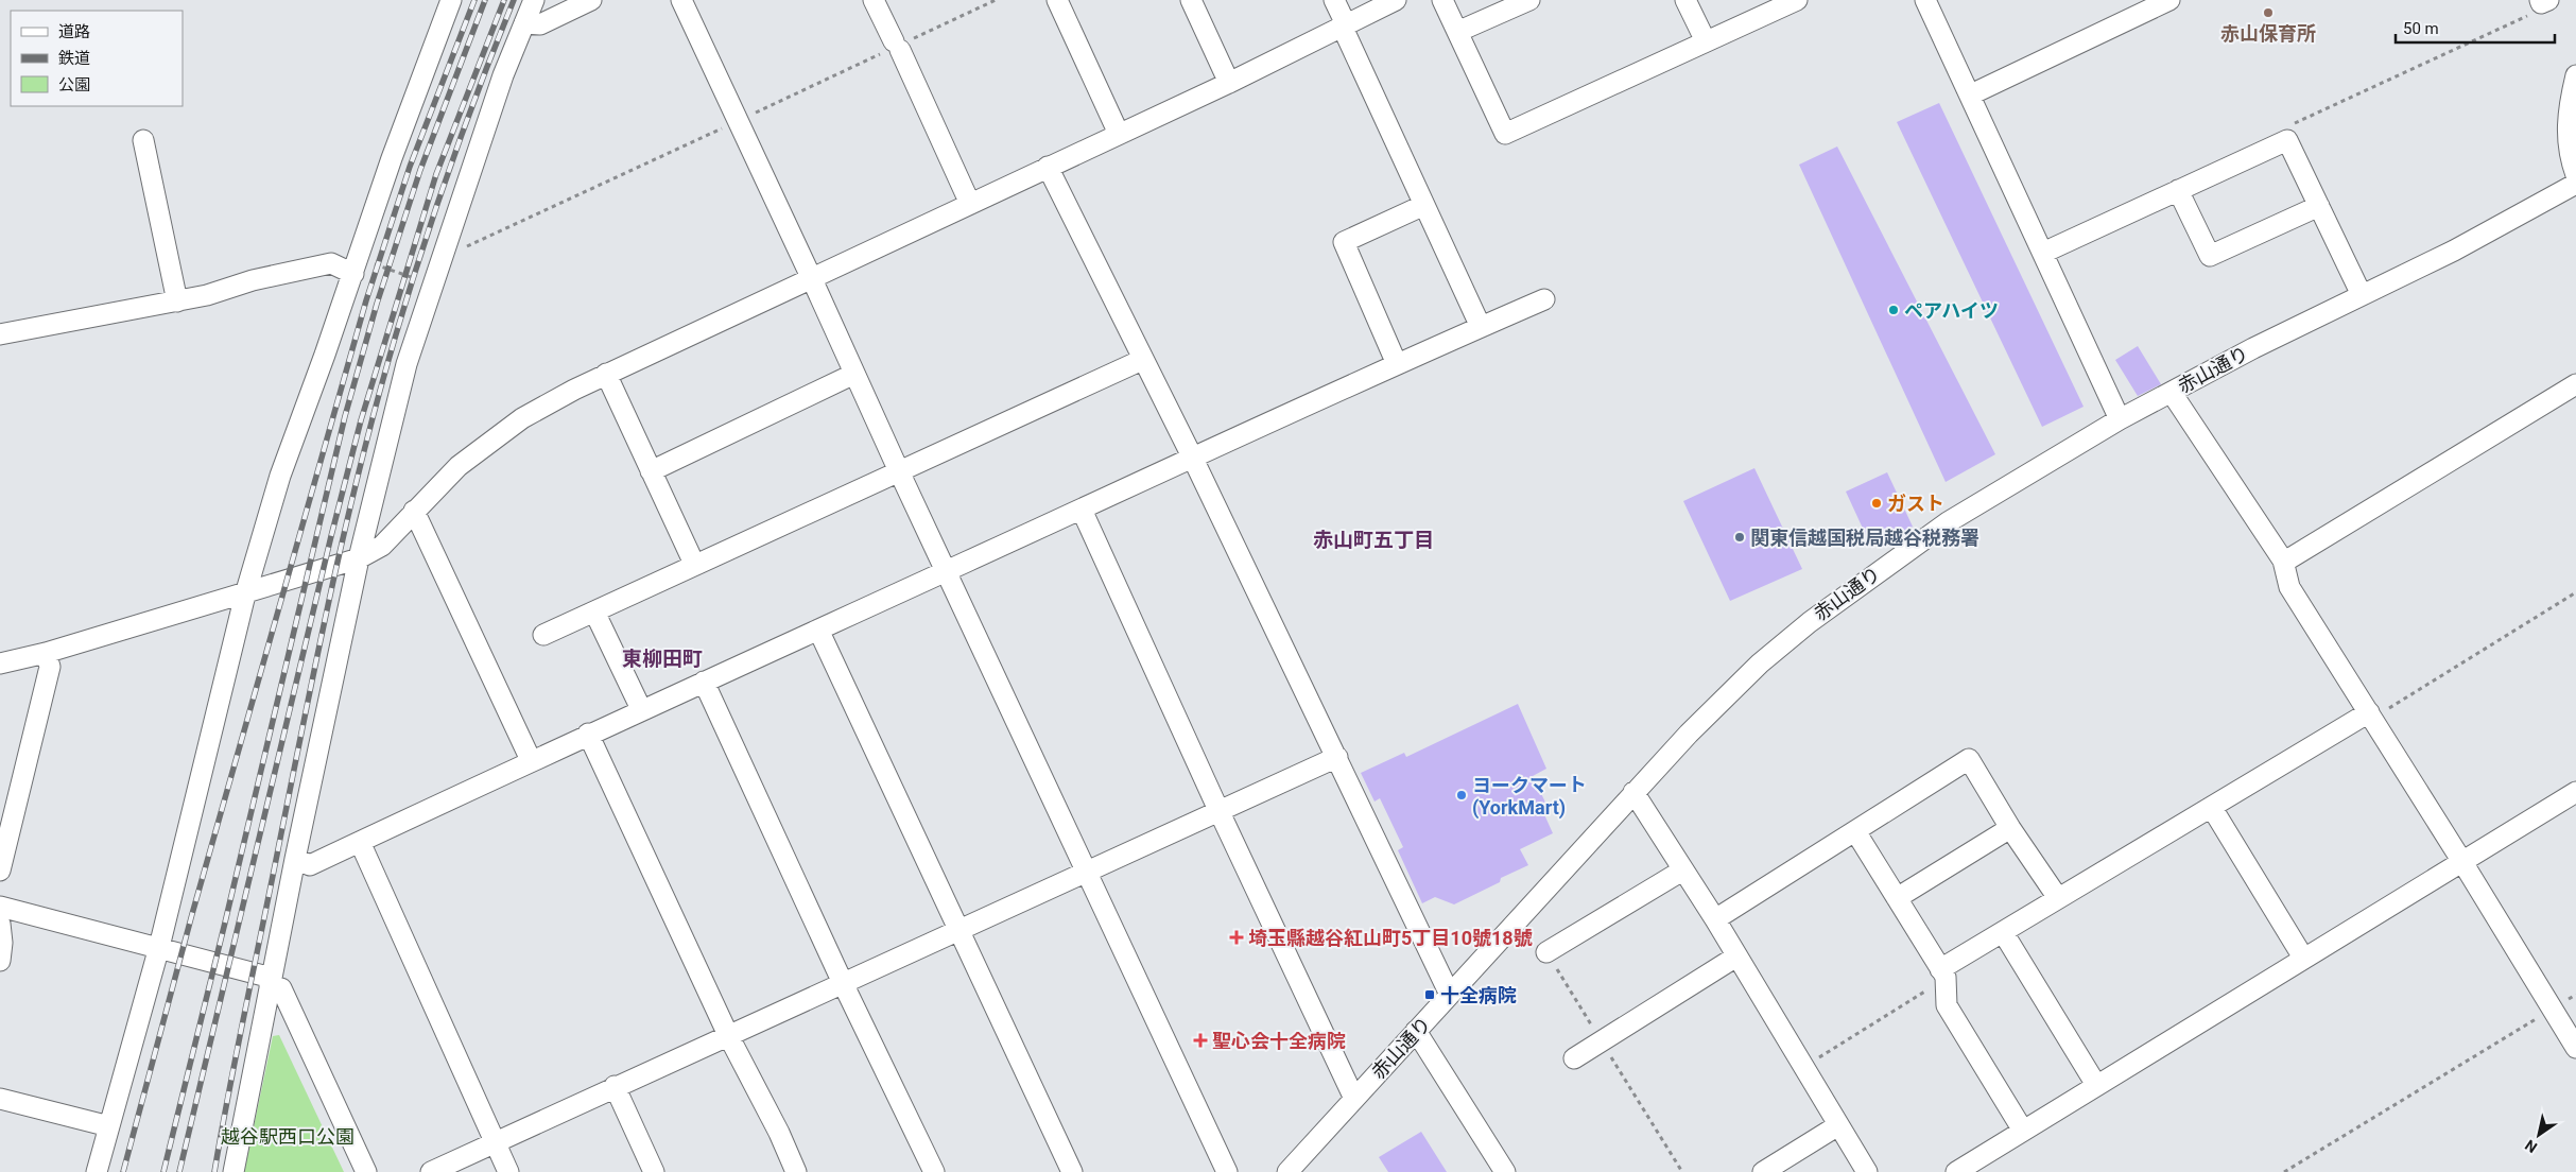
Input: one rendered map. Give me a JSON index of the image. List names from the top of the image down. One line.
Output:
{"streets":{"street":["赤山通り"]},"districts":["赤山町五丁目","東柳田町"],"parks":["越谷駅西口公園"],"places":{"other":["赤山保育所","ペアハイツ","ガスト","関東信越国税局越谷税務署","ヨークマート (YorkMart)"],"health":["埼玉縣越谷紅山町5丁目10號18號","聖心会十全病院"],"transit":["十全病院"]},"legend":["道路","鉄道","公園"],"scale_bar":"50 m","north":"bottom left"}
